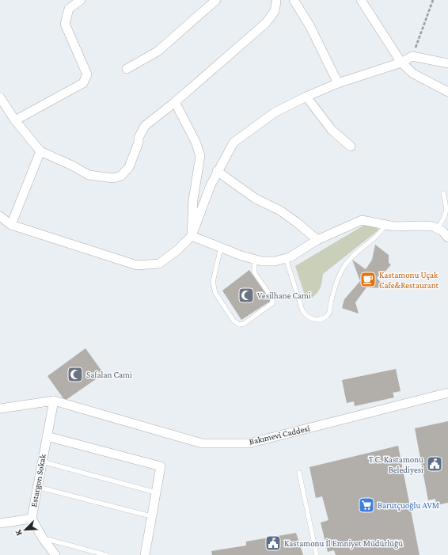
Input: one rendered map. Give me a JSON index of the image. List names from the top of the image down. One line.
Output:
{"streets":{"street":["Bakımevi Caddesi","Estargon Sokak"]},"crossings":[["Bakımevi Caddesi","Estargon Sokak"]],"places":{"cafe":["Kastamonu Uçak Cafe&Restaurant"],"mosque":["Vesilhane Cami","Safalan Cami"],"public building":["T.C. Kastamonu Belediyesi","Kastamonu İl Emniyet Müdürlüğü"],"supermarket":["Barutçuoğlu AVM"]},"north":"bottom left"}
